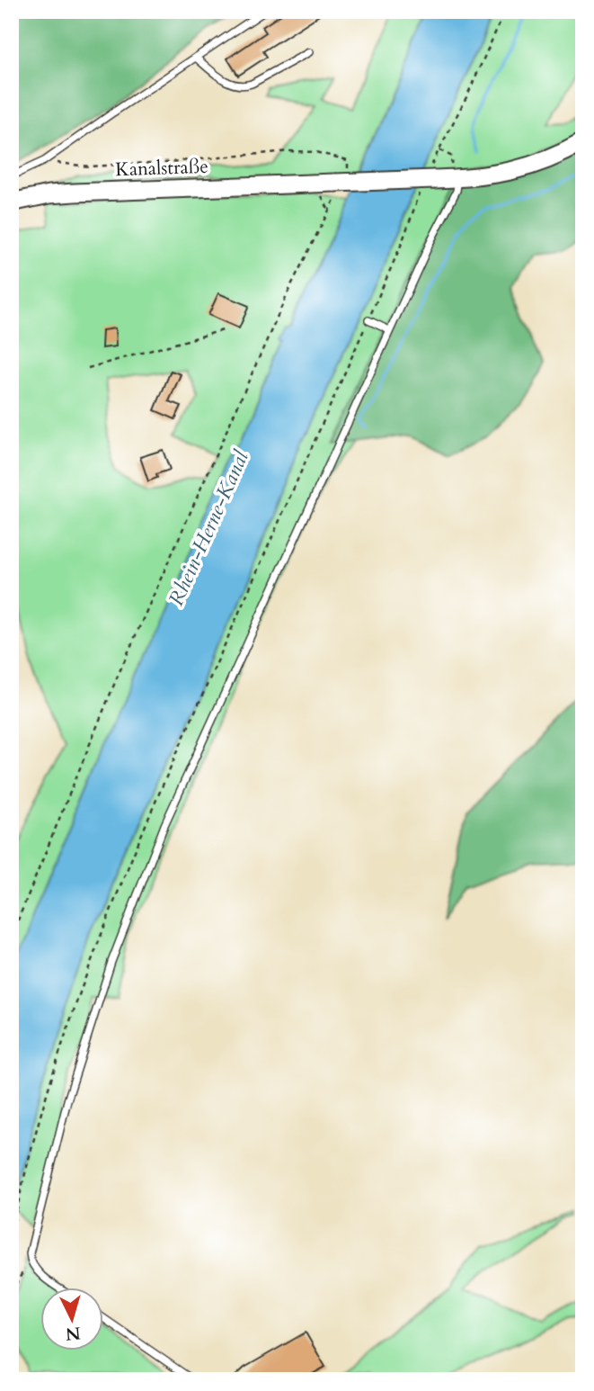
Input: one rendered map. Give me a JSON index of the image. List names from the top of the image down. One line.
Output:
{"streets":{"main road":["Kanalstraße"]},"water":["Rhein-Herne-Kanal"],"north":"bottom"}
